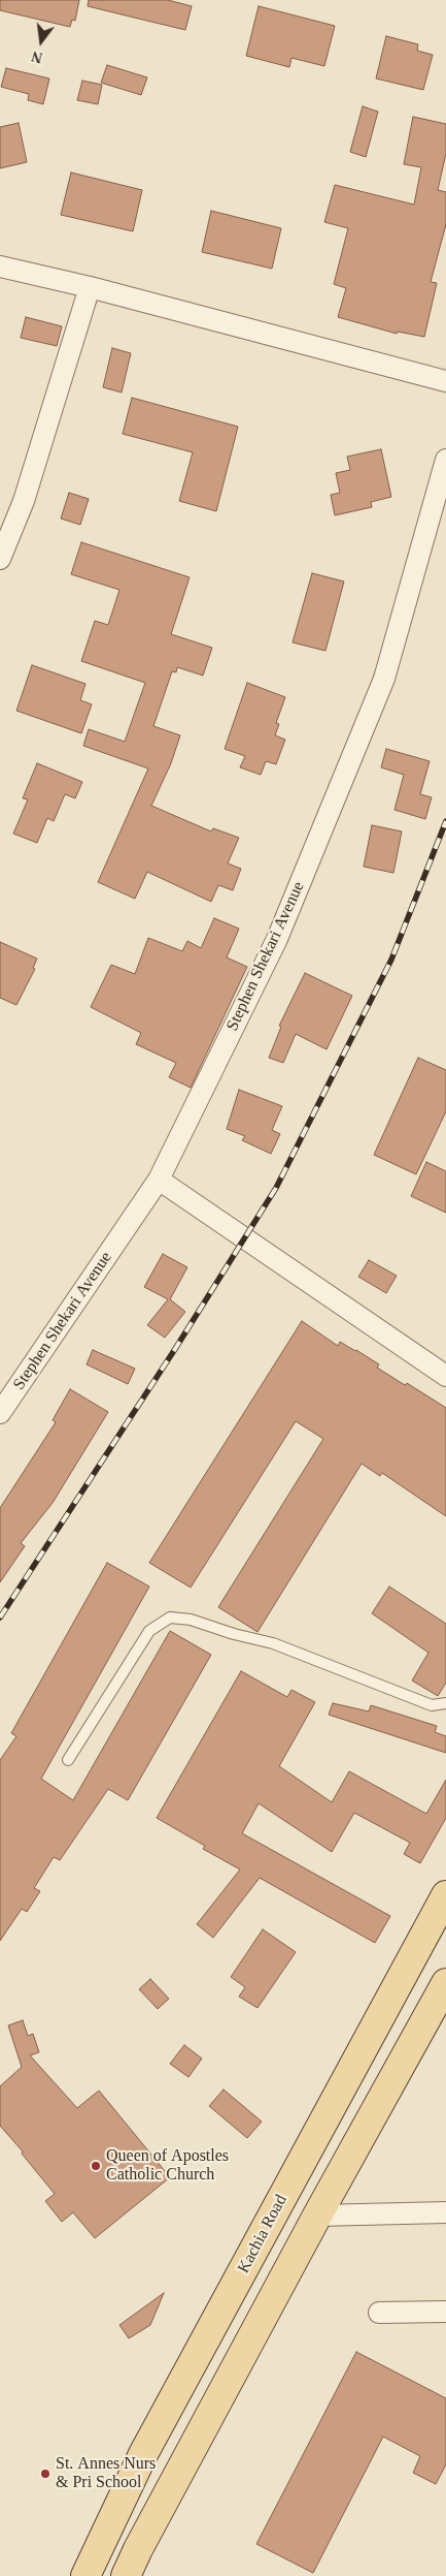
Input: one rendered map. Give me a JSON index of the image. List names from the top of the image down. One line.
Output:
{"streets":{"main road":["Kachia Road"],"street":["Stephen Shekari Avenue"]},"places":["Queen of Apostles Catholic Church","St. Annes Nurs & Pri School"],"north":"bottom"}
